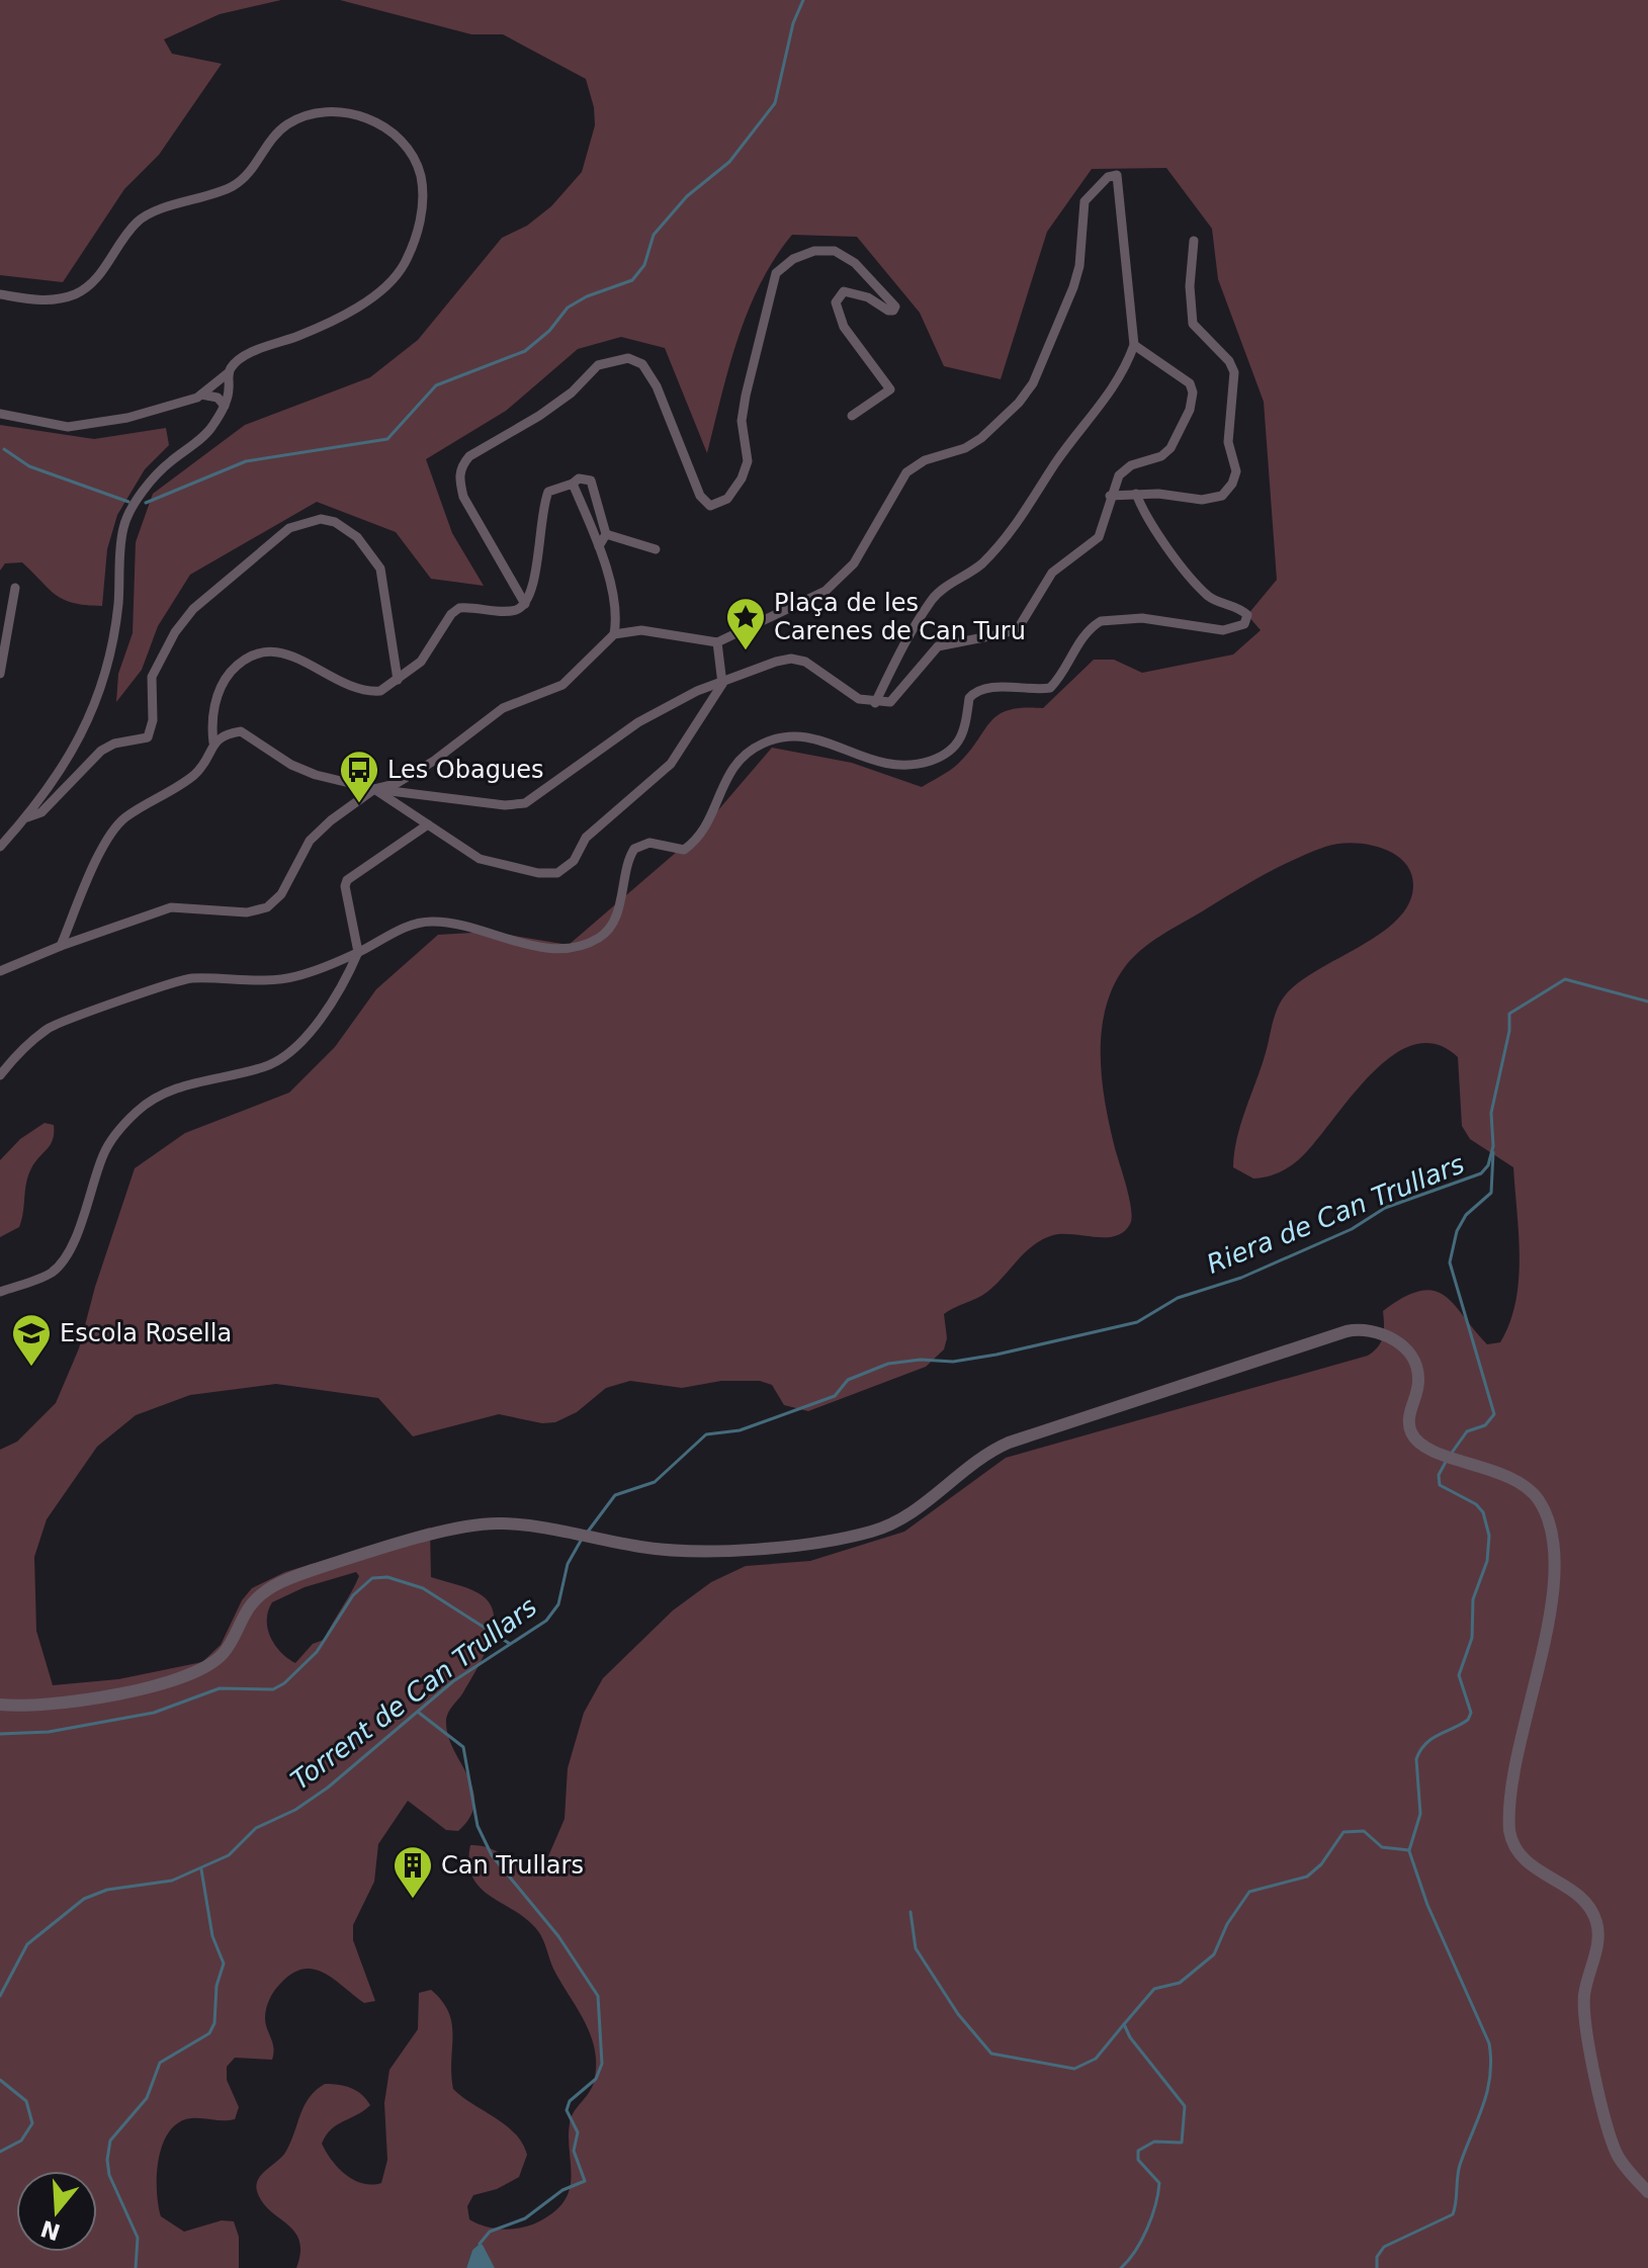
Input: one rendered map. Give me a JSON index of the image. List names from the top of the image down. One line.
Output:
{"water":["Riera de Can Trullars","Torrent de Can Trullars"],"places":{"place":["Plaça de les Carenes de Can Turu"],"bus stop":["Les Obagues"],"school or university":["Escola Rosella"],"building":["Can Trullars"]},"north":"bottom"}
